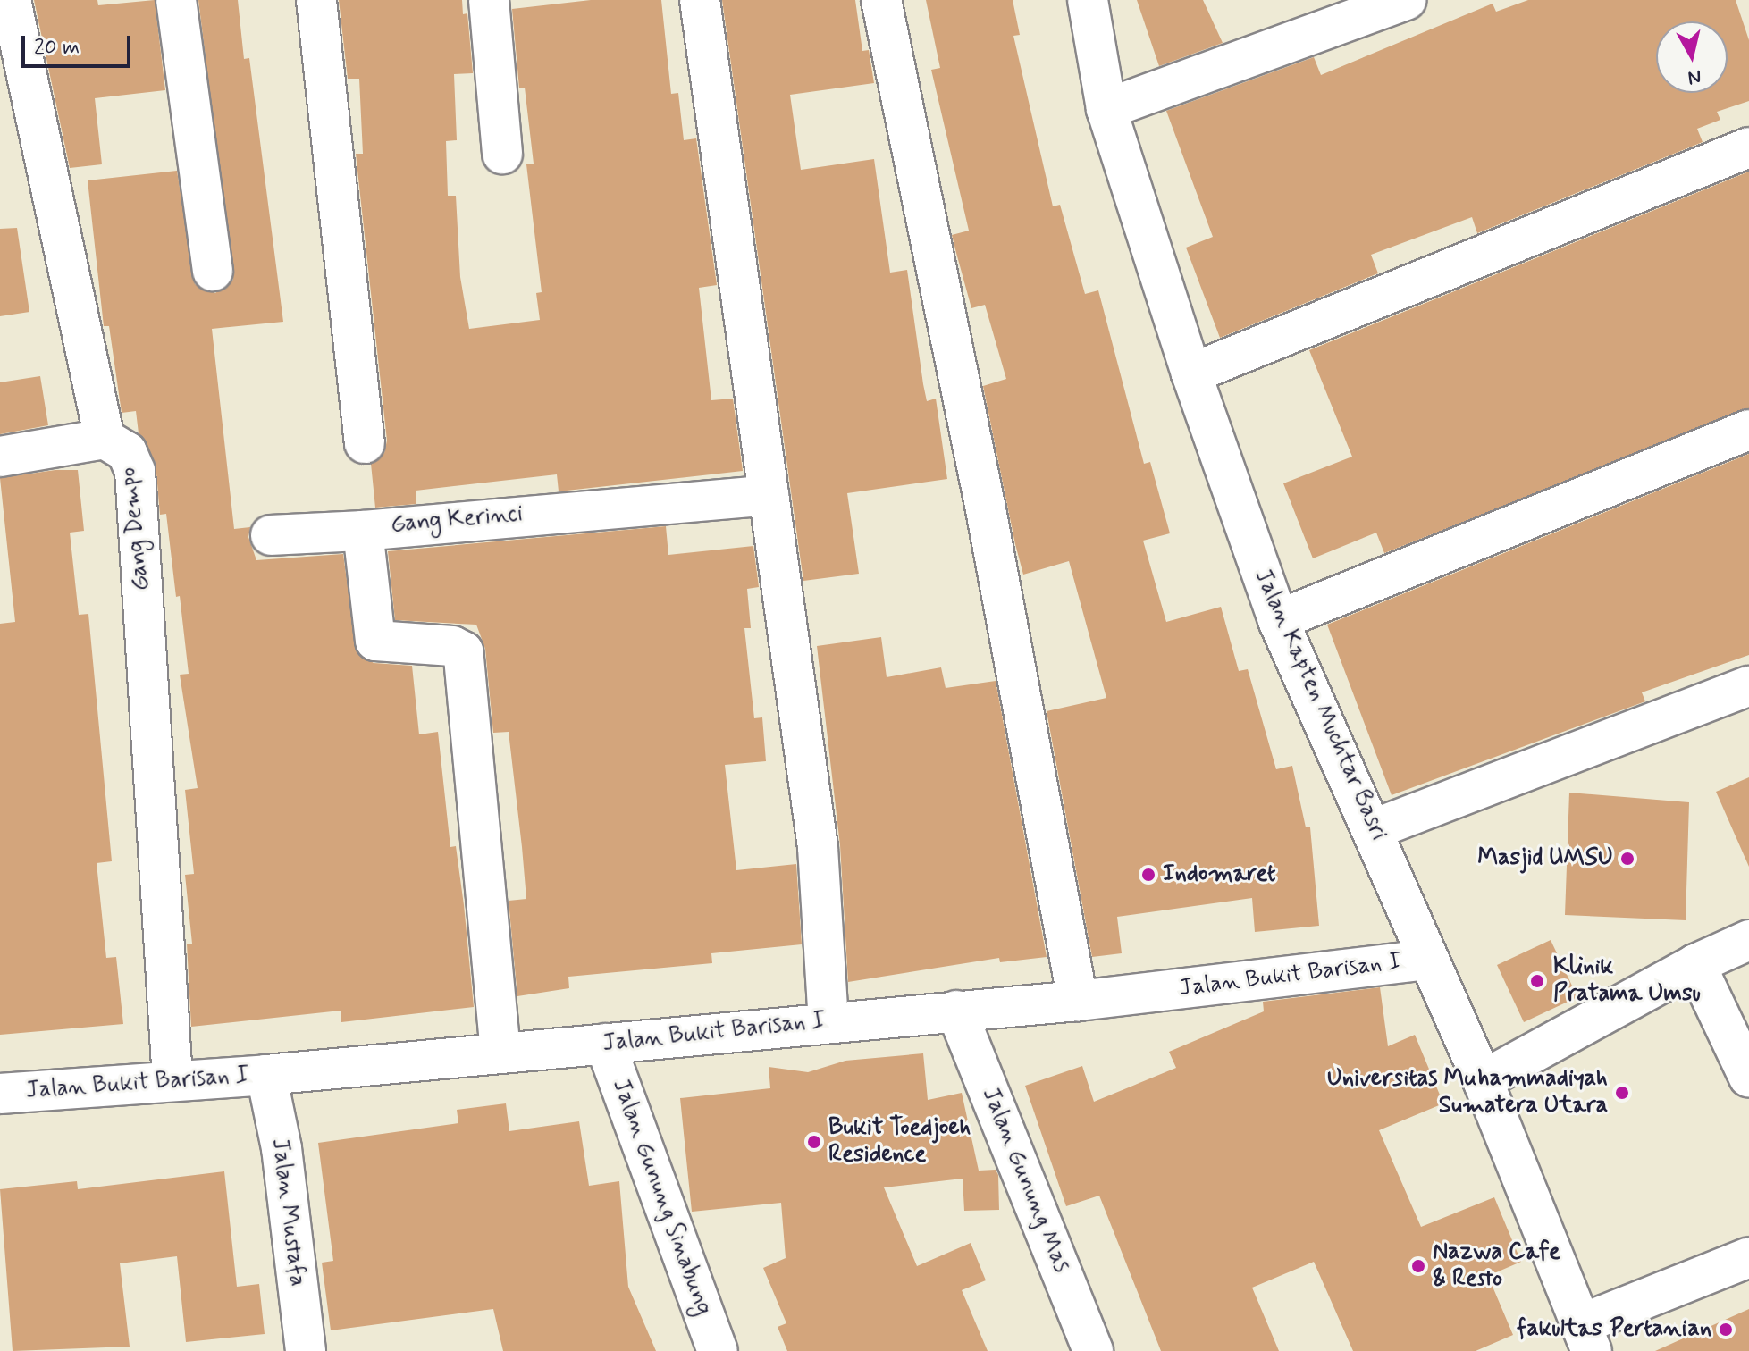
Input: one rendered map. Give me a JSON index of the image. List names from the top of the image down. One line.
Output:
{"streets":{"street":["Gang Kerinci","Gang Dempo","Jalan Kapten Muchtar Basri","Jalan Bukit Barisan I","Jalan Gunung Mas","Jalan Gunung Sinabung","Jalan Mustafa"]},"crossings":[["Gang Kerinci","Jalan Bukit Barisan I"],["Gang Dempo","Jalan Bukit Barisan I"],["Jalan Kapten Muchtar Basri","Jalan Bukit Barisan I"],["Jalan Bukit Barisan I","Jalan Gunung Mas"],["Jalan Bukit Barisan I","Jalan Gunung Sinabung"],["Jalan Bukit Barisan I","Jalan Mustafa"]],"places":["Masjid UMSU","Indomaret","Klinik Pratama Umsu","Universitas Muhammadiyah Sumatera Utara","Bukit Toedjoeh Residence","Nazwa Cafe & Resto","fakultas Pertanian"],"scale_bar":"20 m","north":"bottom"}
